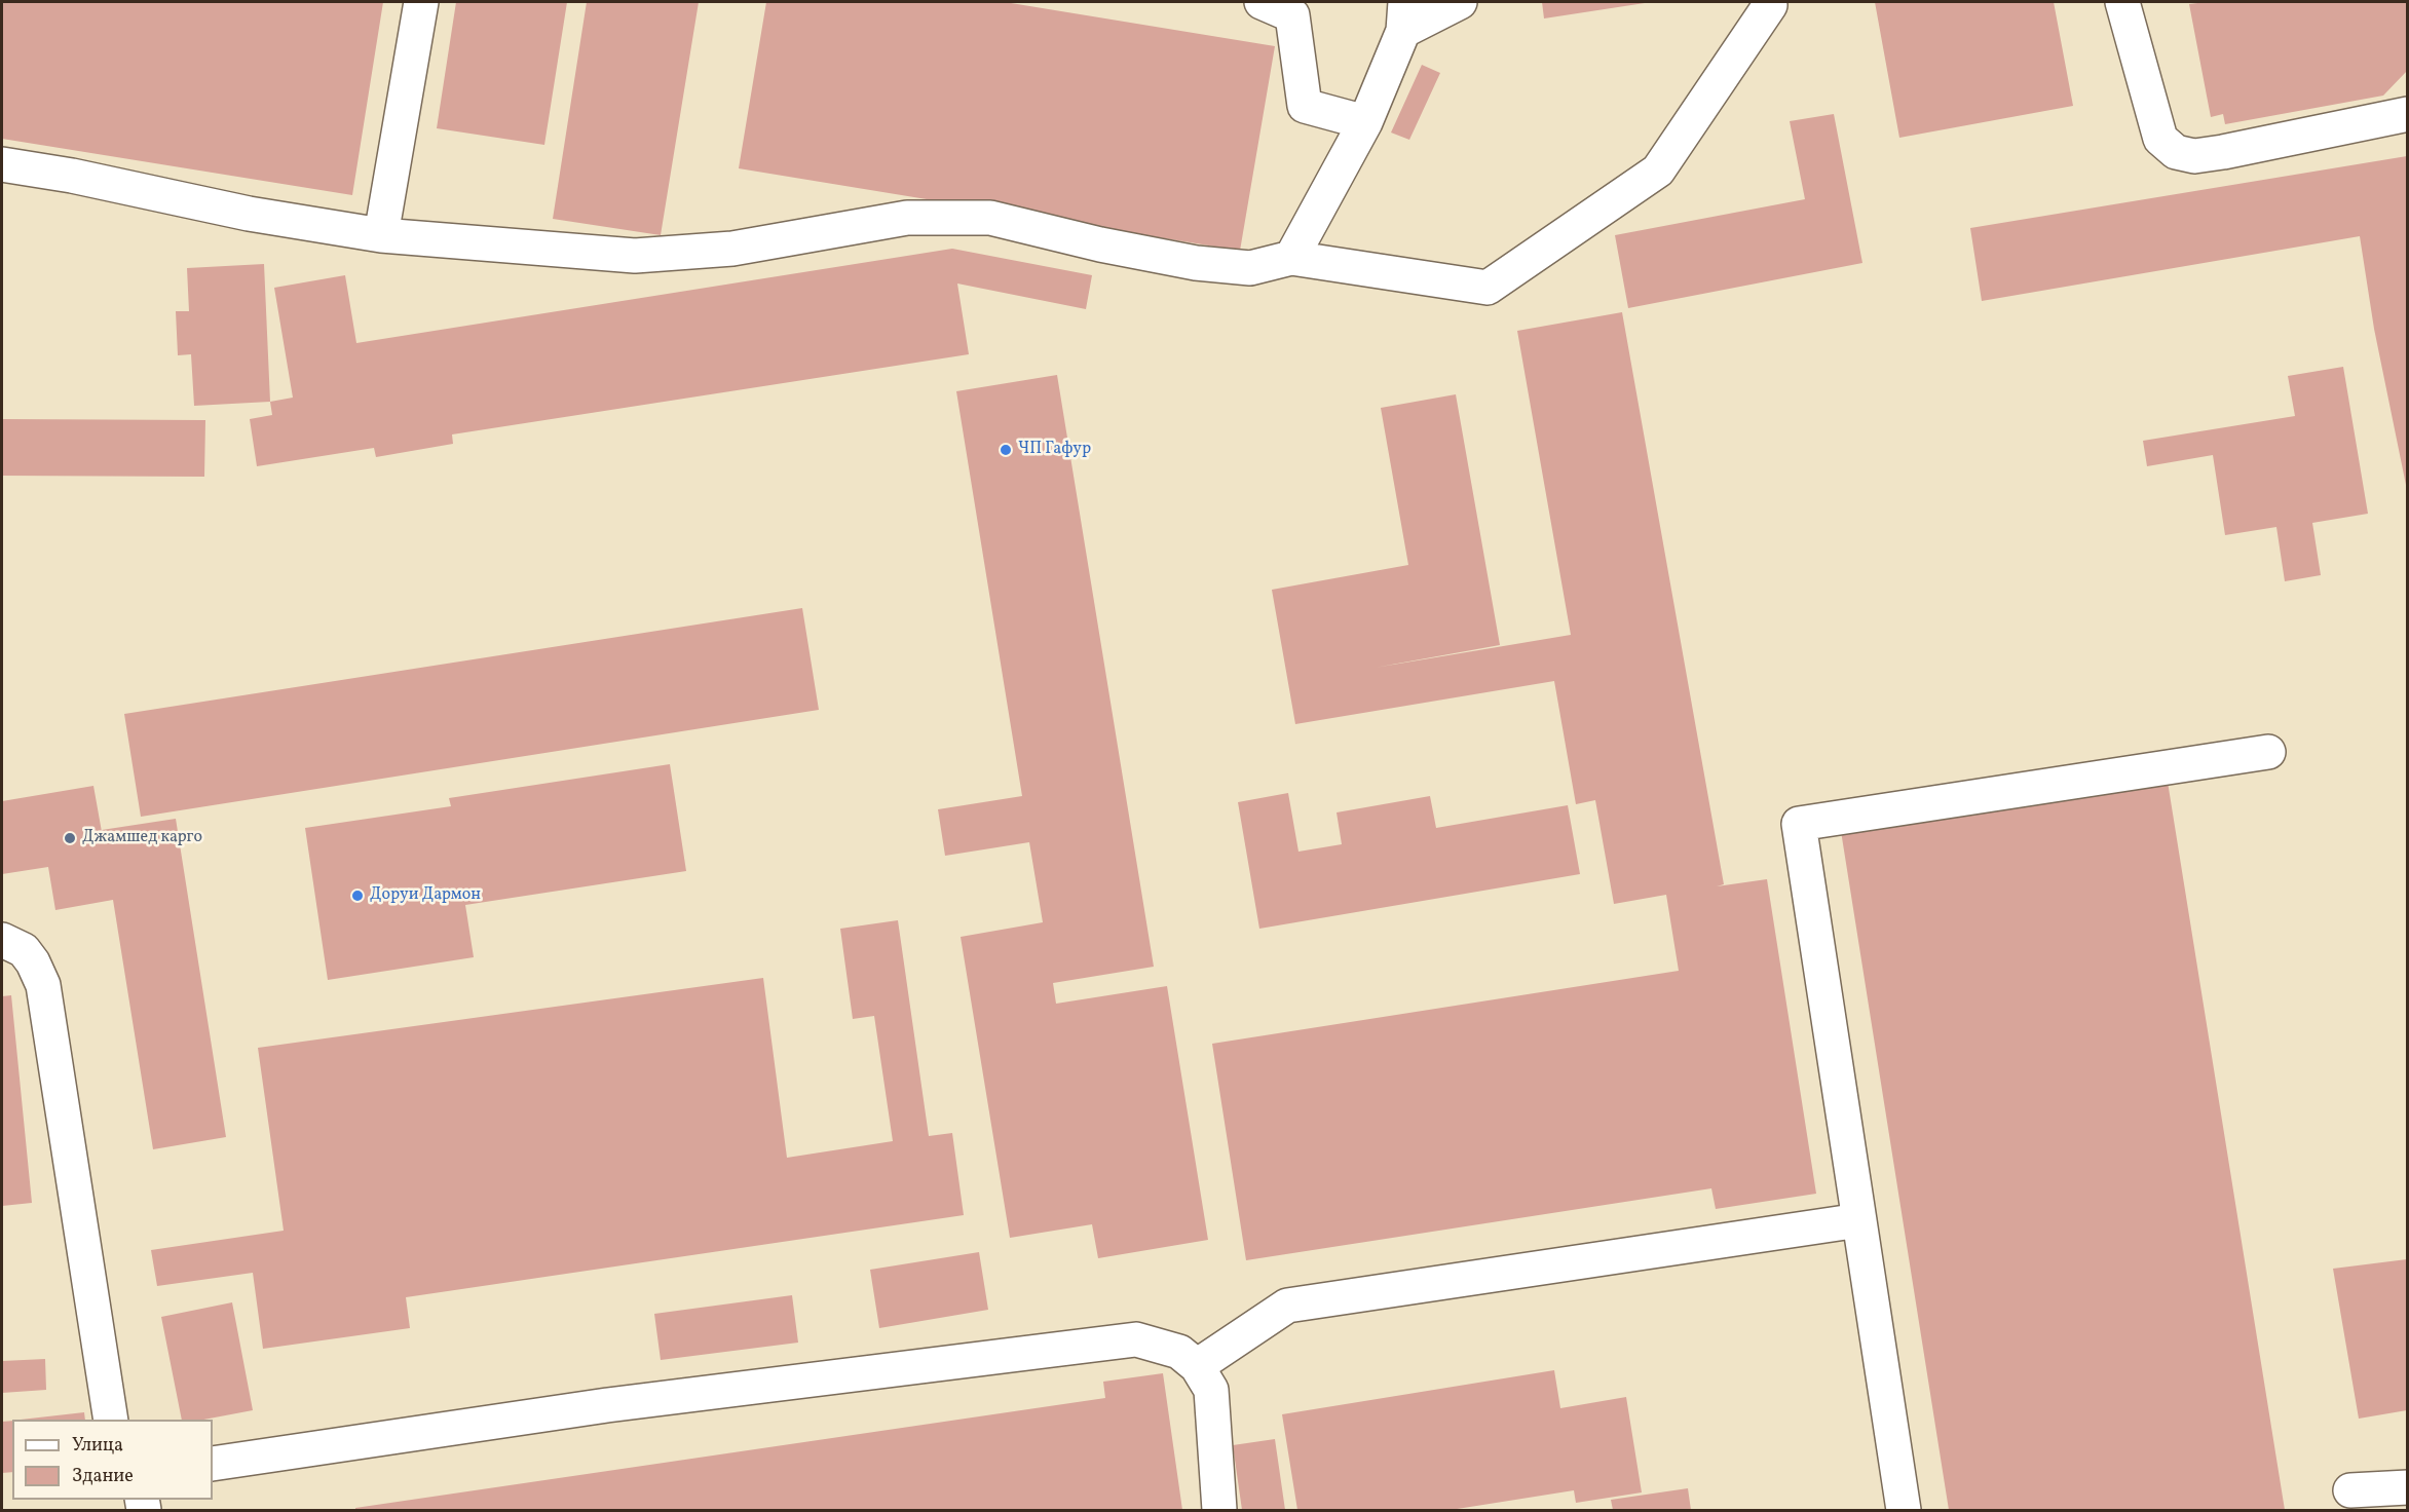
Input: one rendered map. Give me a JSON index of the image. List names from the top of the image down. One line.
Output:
{"places":["ЧП Гафур","Джамшед карго","Доруи Дармон"],"legend":["Улица","Здание"]}
